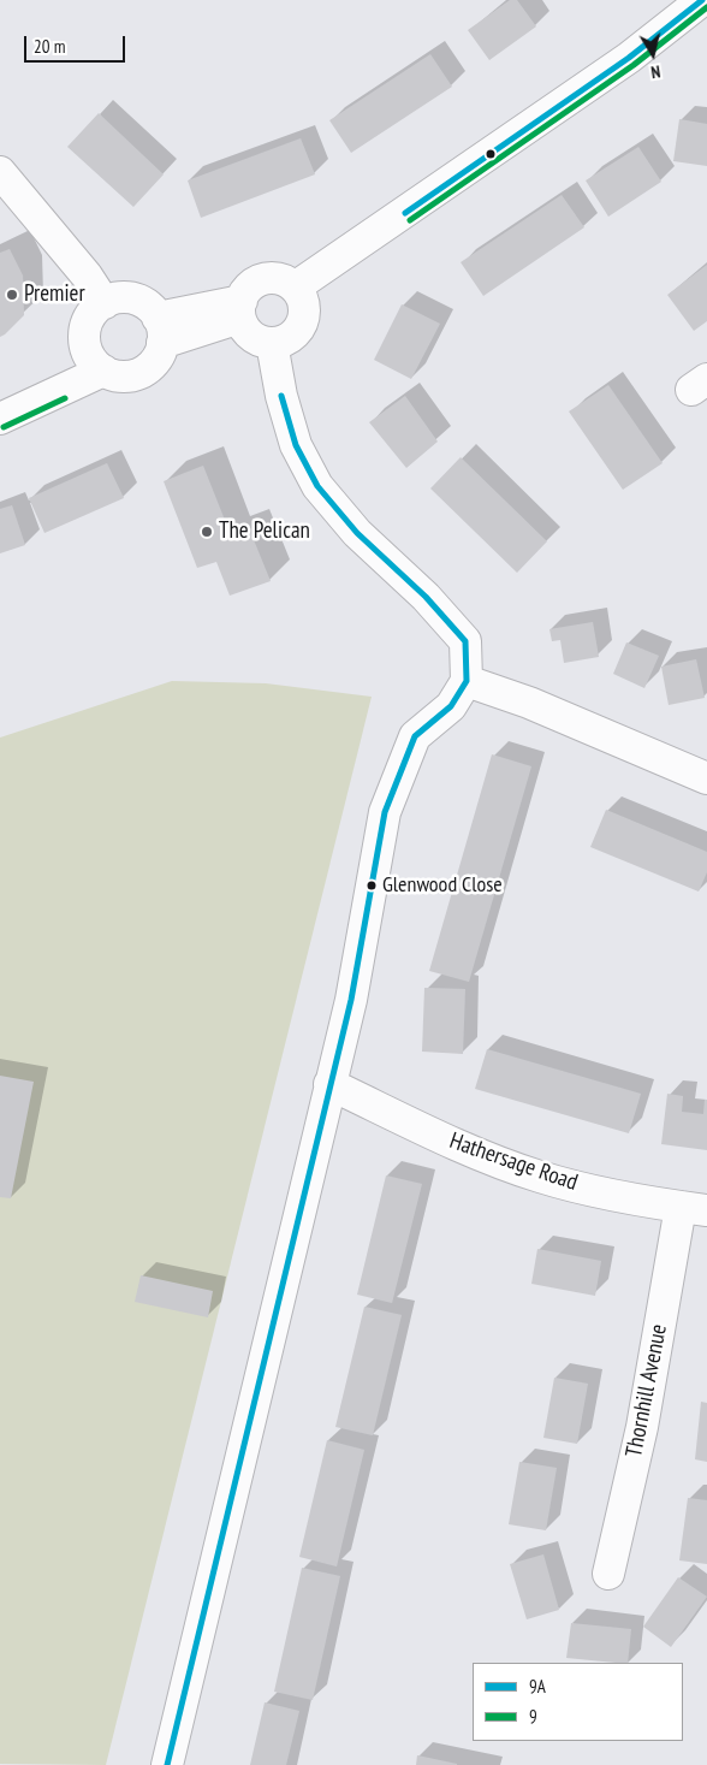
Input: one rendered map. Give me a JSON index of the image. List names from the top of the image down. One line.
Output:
{"streets":{"street":["Hathersage Road","Thornhill Avenue"]},"crossings":[["Hathersage Road","Thornhill Avenue"]],"places":["Premier","The Pelican","Glenwood Close"],"lines":["transit line 9A","transit line 9"],"legend":["9A","9"],"scale_bar":"20 m","north":"bottom"}
